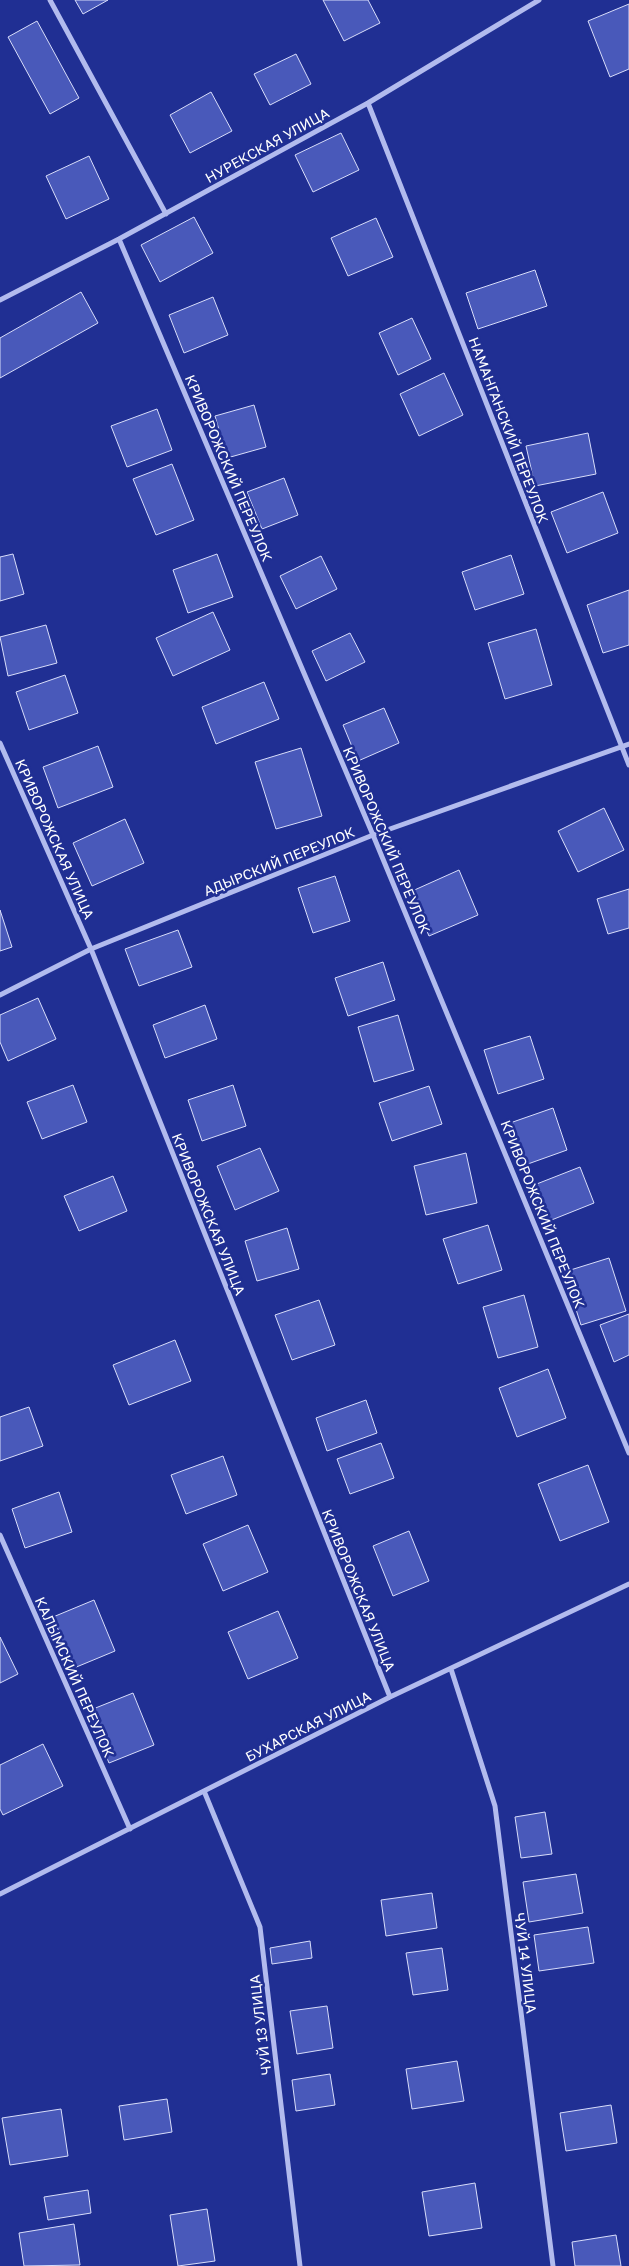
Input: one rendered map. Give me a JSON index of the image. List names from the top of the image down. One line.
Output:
{"streets":{"street":["НУРЕКСКАЯ УЛИЦА","НАМАНГАНСКИЙ ПЕРЕУЛОК","КРИВОРОЖСКИЙ ПЕРЕУЛОК","КРИВОРОЖСКАЯ УЛИЦА","АДЫРСКИЙ ПЕРЕУЛОК","КАЛЫМСКИЙ ПЕРЕУЛОК","БУХАРСКАЯ УЛИЦА","ЧУЙ 14 УЛИЦА","ЧУЙ 13 УЛИЦА"]},"crossings":[["НУРЕКСКАЯ УЛИЦА","НАМАНГАНСКИЙ ПЕРЕУЛОК"],["НУРЕКСКАЯ УЛИЦА","КРИВОРОЖСКИЙ ПЕРЕУЛОК"],["НАМАНГАНСКИЙ ПЕРЕУЛОК","АДЫРСКИЙ ПЕРЕУЛОК"],["КРИВОРОЖСКИЙ ПЕРЕУЛОК","АДЫРСКИЙ ПЕРЕУЛОК"],["КРИВОРОЖСКАЯ УЛИЦА","АДЫРСКИЙ ПЕРЕУЛОК"],["КРИВОРОЖСКАЯ УЛИЦА","БУХАРСКАЯ УЛИЦА"],["КАЛЫМСКИЙ ПЕРЕУЛОК","БУХАРСКАЯ УЛИЦА"],["БУХАРСКАЯ УЛИЦА","ЧУЙ 14 УЛИЦА"],["БУХАРСКАЯ УЛИЦА","ЧУЙ 13 УЛИЦА"]]}
